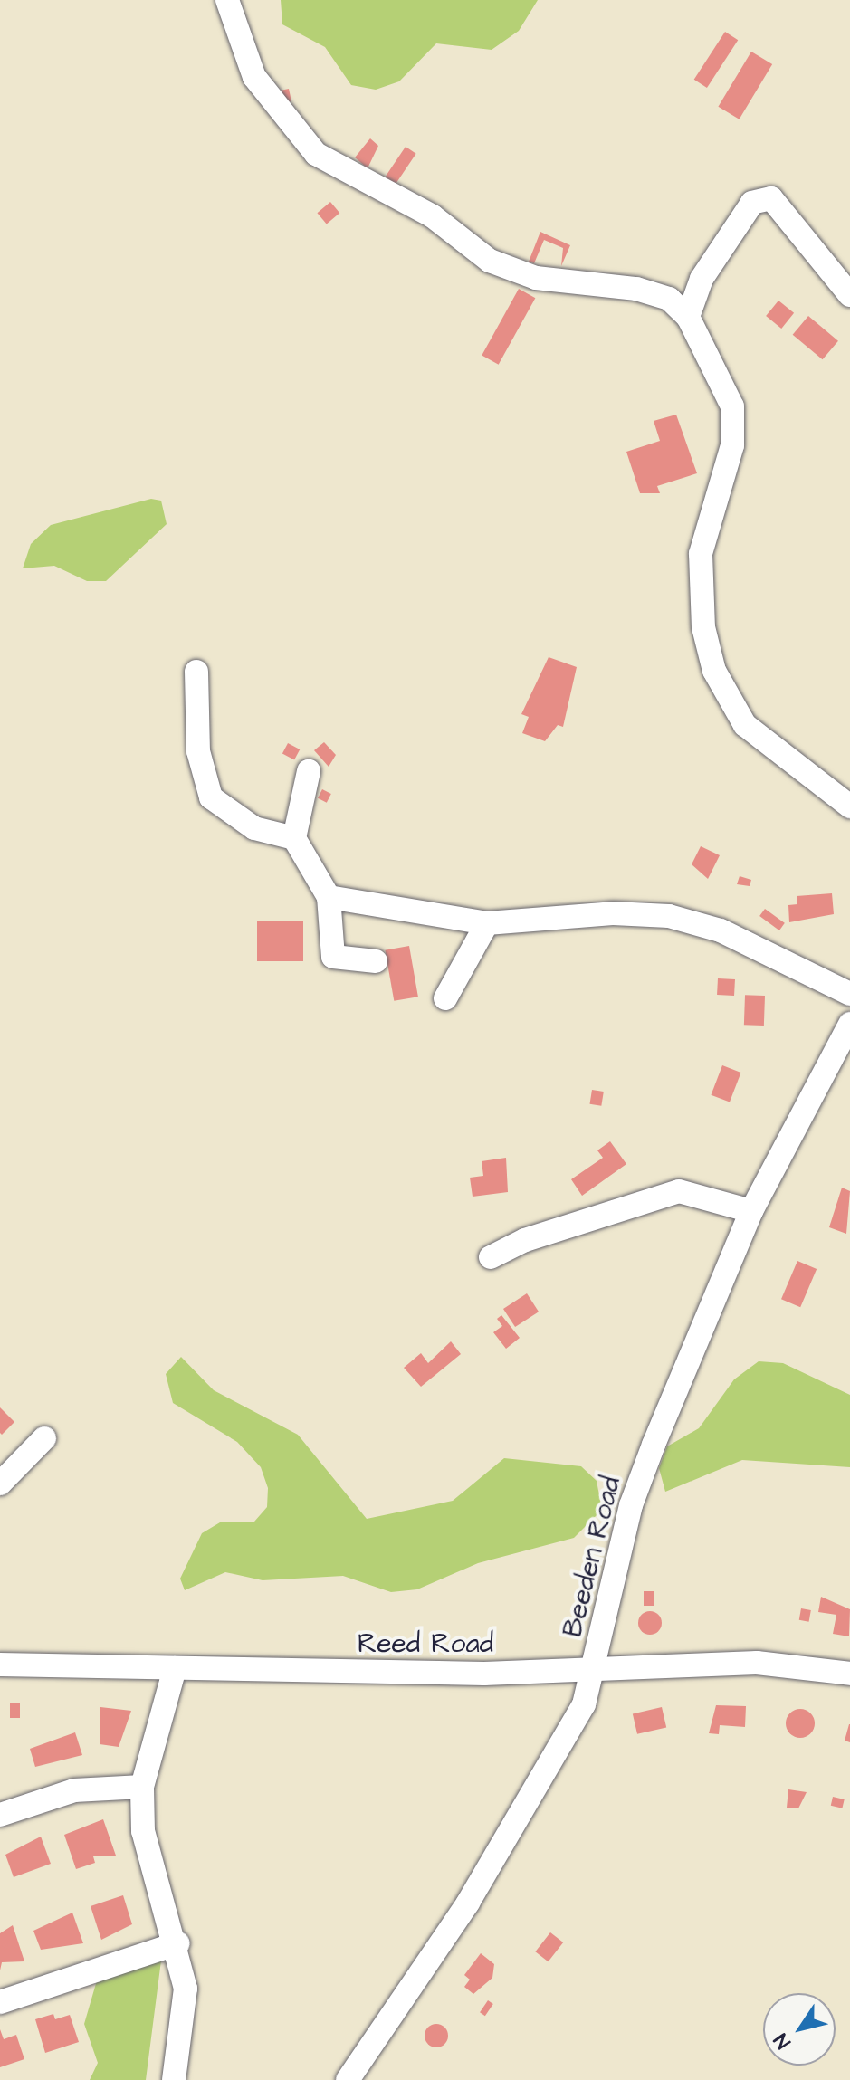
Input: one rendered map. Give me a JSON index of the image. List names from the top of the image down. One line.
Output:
{"streets":{"street":["Beeden Road","Reed Road"]},"crossings":[["Beeden Road","Reed Road"]],"north":"bottom left"}
